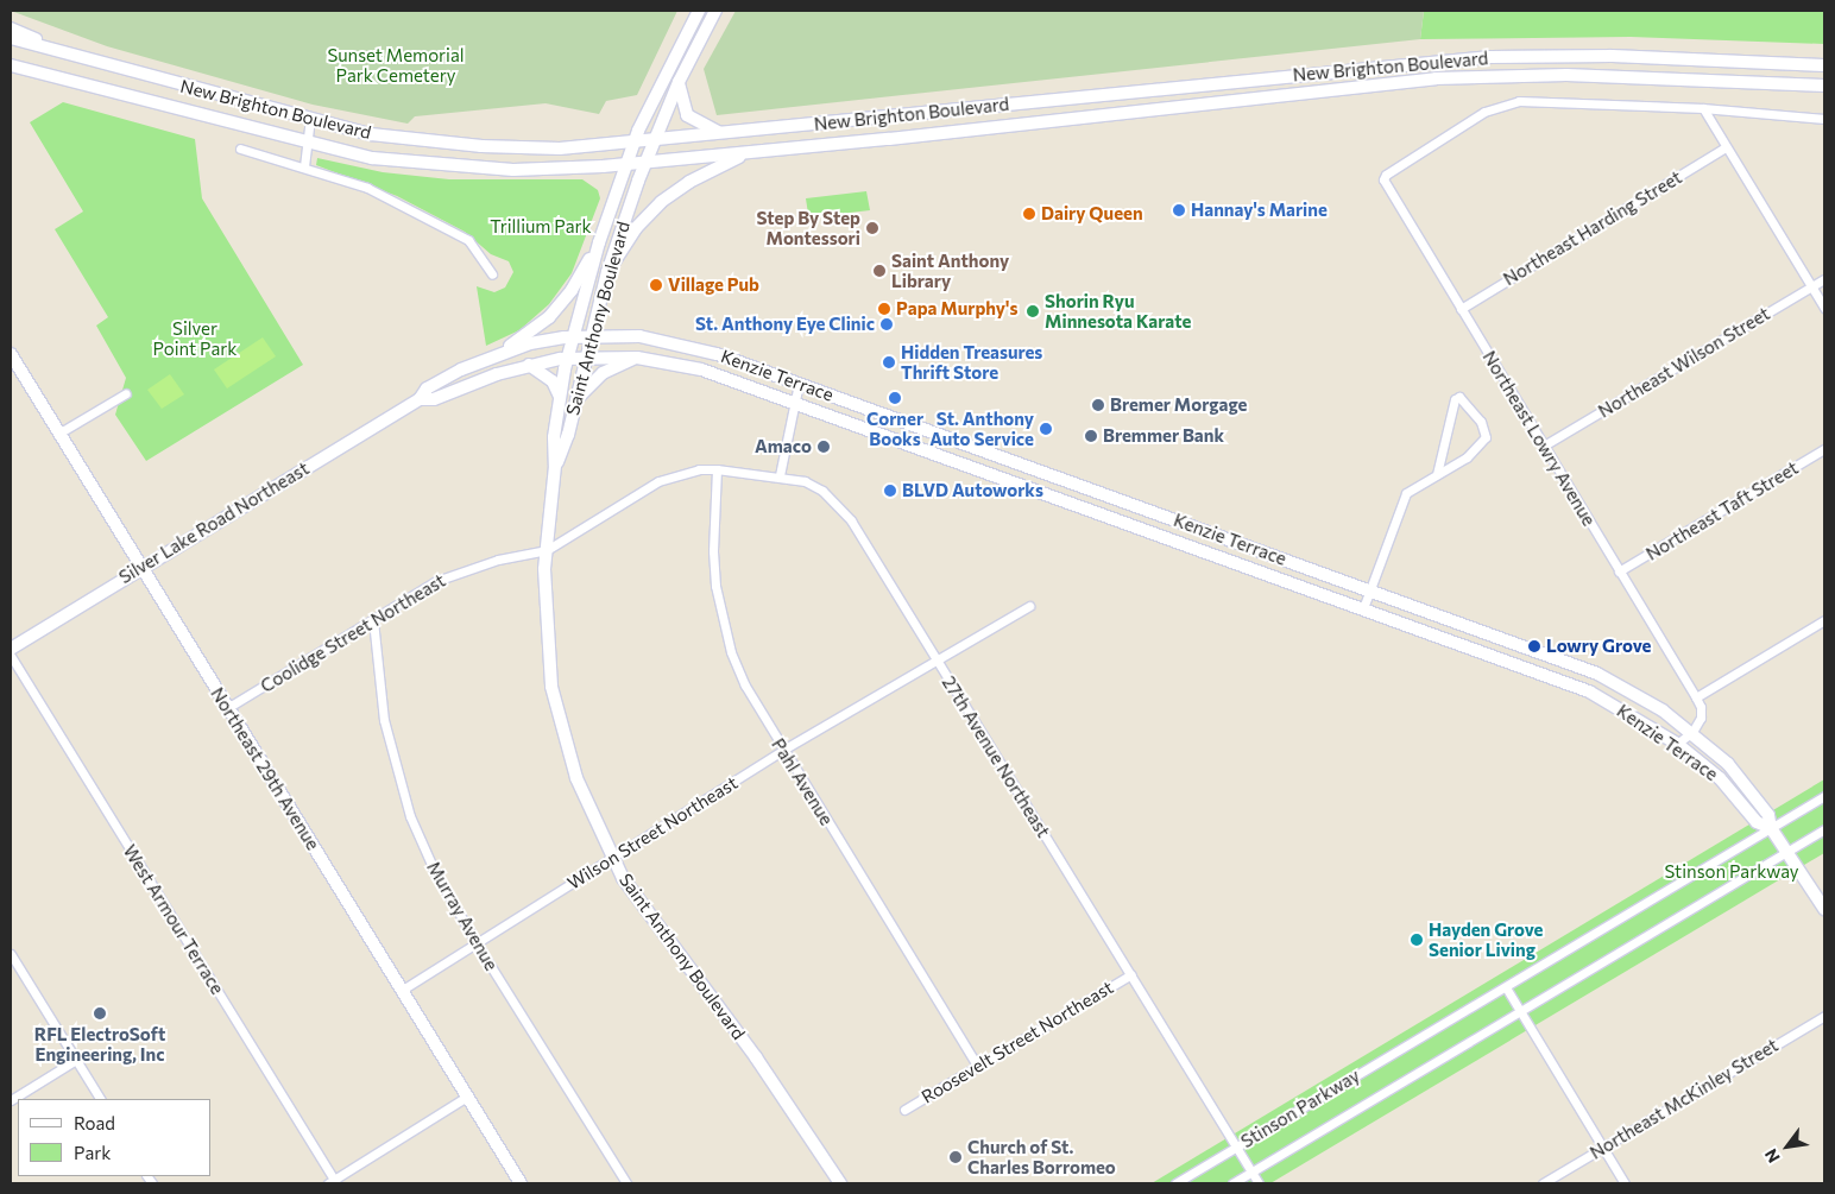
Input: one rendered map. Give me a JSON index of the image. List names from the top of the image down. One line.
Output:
{"streets":{"main road":["New Brighton Boulevard","Saint Anthony Boulevard","Kenzie Terrace","Silver Lake Road Northeast","Northeast 29th Avenue"],"street":["Northeast Harding Street","Northeast Wilson Street","Northeast Lowry Avenue","Northeast Taft Street","Coolidge Street Northeast","27th Avenue Northeast","Pahl Avenue","Wilson Street Northeast","Murray Avenue","West Armour Terrace","Roosevelt Street Northeast","Northeast McKinley Street","Stinson Parkway"]},"crossings":[["New Brighton Boulevard","Saint Anthony Boulevard"],["Northeast Harding Street","Northeast Lowry Avenue"],["Saint Anthony Boulevard","Kenzie Terrace"],["Saint Anthony Boulevard","Silver Lake Road Northeast"],["Saint Anthony Boulevard","Coolidge Street Northeast"],["Saint Anthony Boulevard","Wilson Street Northeast"],["Northeast Wilson Street","Northeast Lowry Avenue"],["Kenzie Terrace","Northeast Lowry Avenue"],["Kenzie Terrace","Silver Lake Road Northeast"],["Kenzie Terrace","Stinson Parkway"],["Northeast Lowry Avenue","Northeast Taft Street"],["Silver Lake Road Northeast","Northeast 29th Avenue"],["Coolidge Street Northeast","27th Avenue Northeast"],["Coolidge Street Northeast","Northeast 29th Avenue"],["Coolidge Street Northeast","Pahl Avenue"],["Coolidge Street Northeast","Murray Avenue"],["27th Avenue Northeast","Wilson Street Northeast"],["27th Avenue Northeast","Roosevelt Street Northeast"],["27th Avenue Northeast","Stinson Parkway"],["Northeast 29th Avenue","Wilson Street Northeast"],["Pahl Avenue","Wilson Street Northeast"],["Pahl Avenue","Roosevelt Street Northeast"],["Wilson Street Northeast","Murray Avenue"]],"parks":["Sunset Memorial Park Cemetery","Trillium Park","Silver Point Park","Stinson Parkway"],"places":["Hannay's Marine","Dairy Queen","Step By Step Montessori","Saint Anthony Library","Village Pub","Papa Murphy's","Shorin Ryu Minnesota Karate","St. Anthony Eye Clinic","Hidden Treasures Thrift Store","Corner Books","Bremer Morgage","St. Anthony Auto Service","Bremmer Bank","Amaco","BLVD Autoworks","Lowry Grove","Hayden Grove Senior Living","RFL ElectroSoft Engineering, Inc","Church of St. Charles Borromeo"],"legend":["Road","Park"],"north":"bottom left"}
